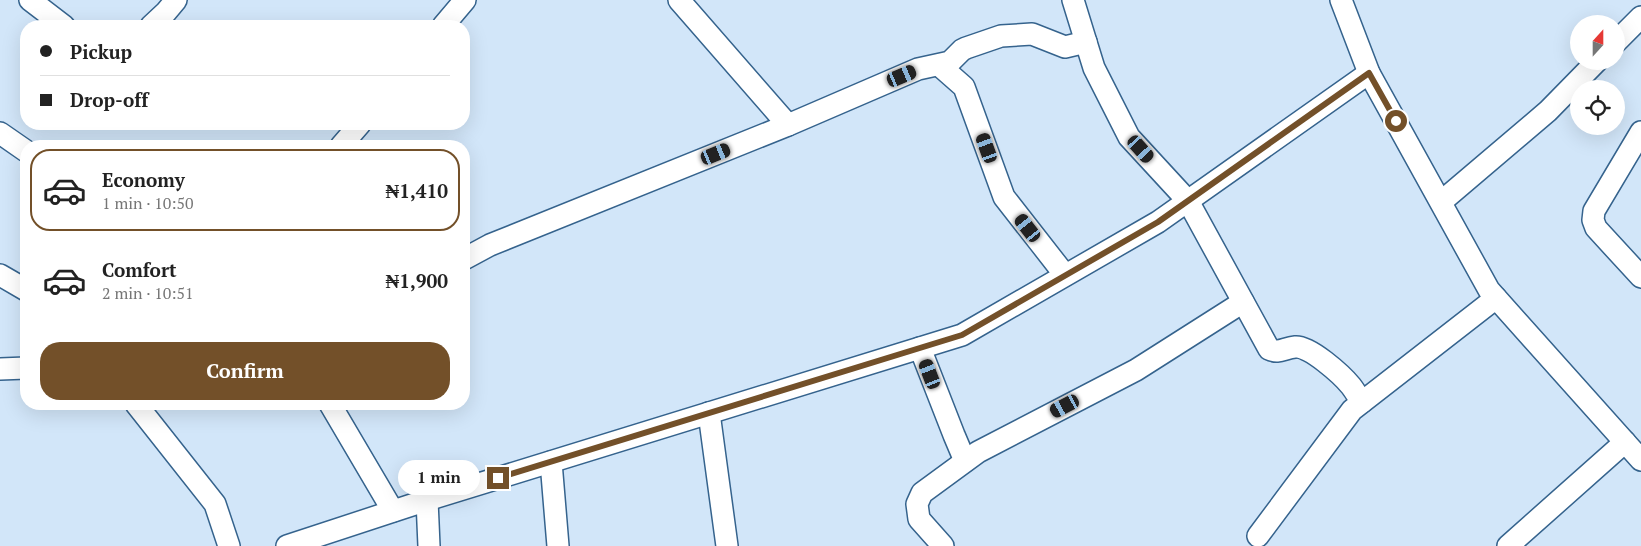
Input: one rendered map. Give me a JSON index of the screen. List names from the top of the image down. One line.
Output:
{"north":"top","page":{"banner":["Pickup","Drop-off"],"list":[{"name":"Economy","note":"1 min · 10:50","value":"₦1,410"},{"name":"Comfort","note":"2 min · 10:51","value":"₦1,900"}],"buttons":"Confirm","bubble":"1 min"}}
